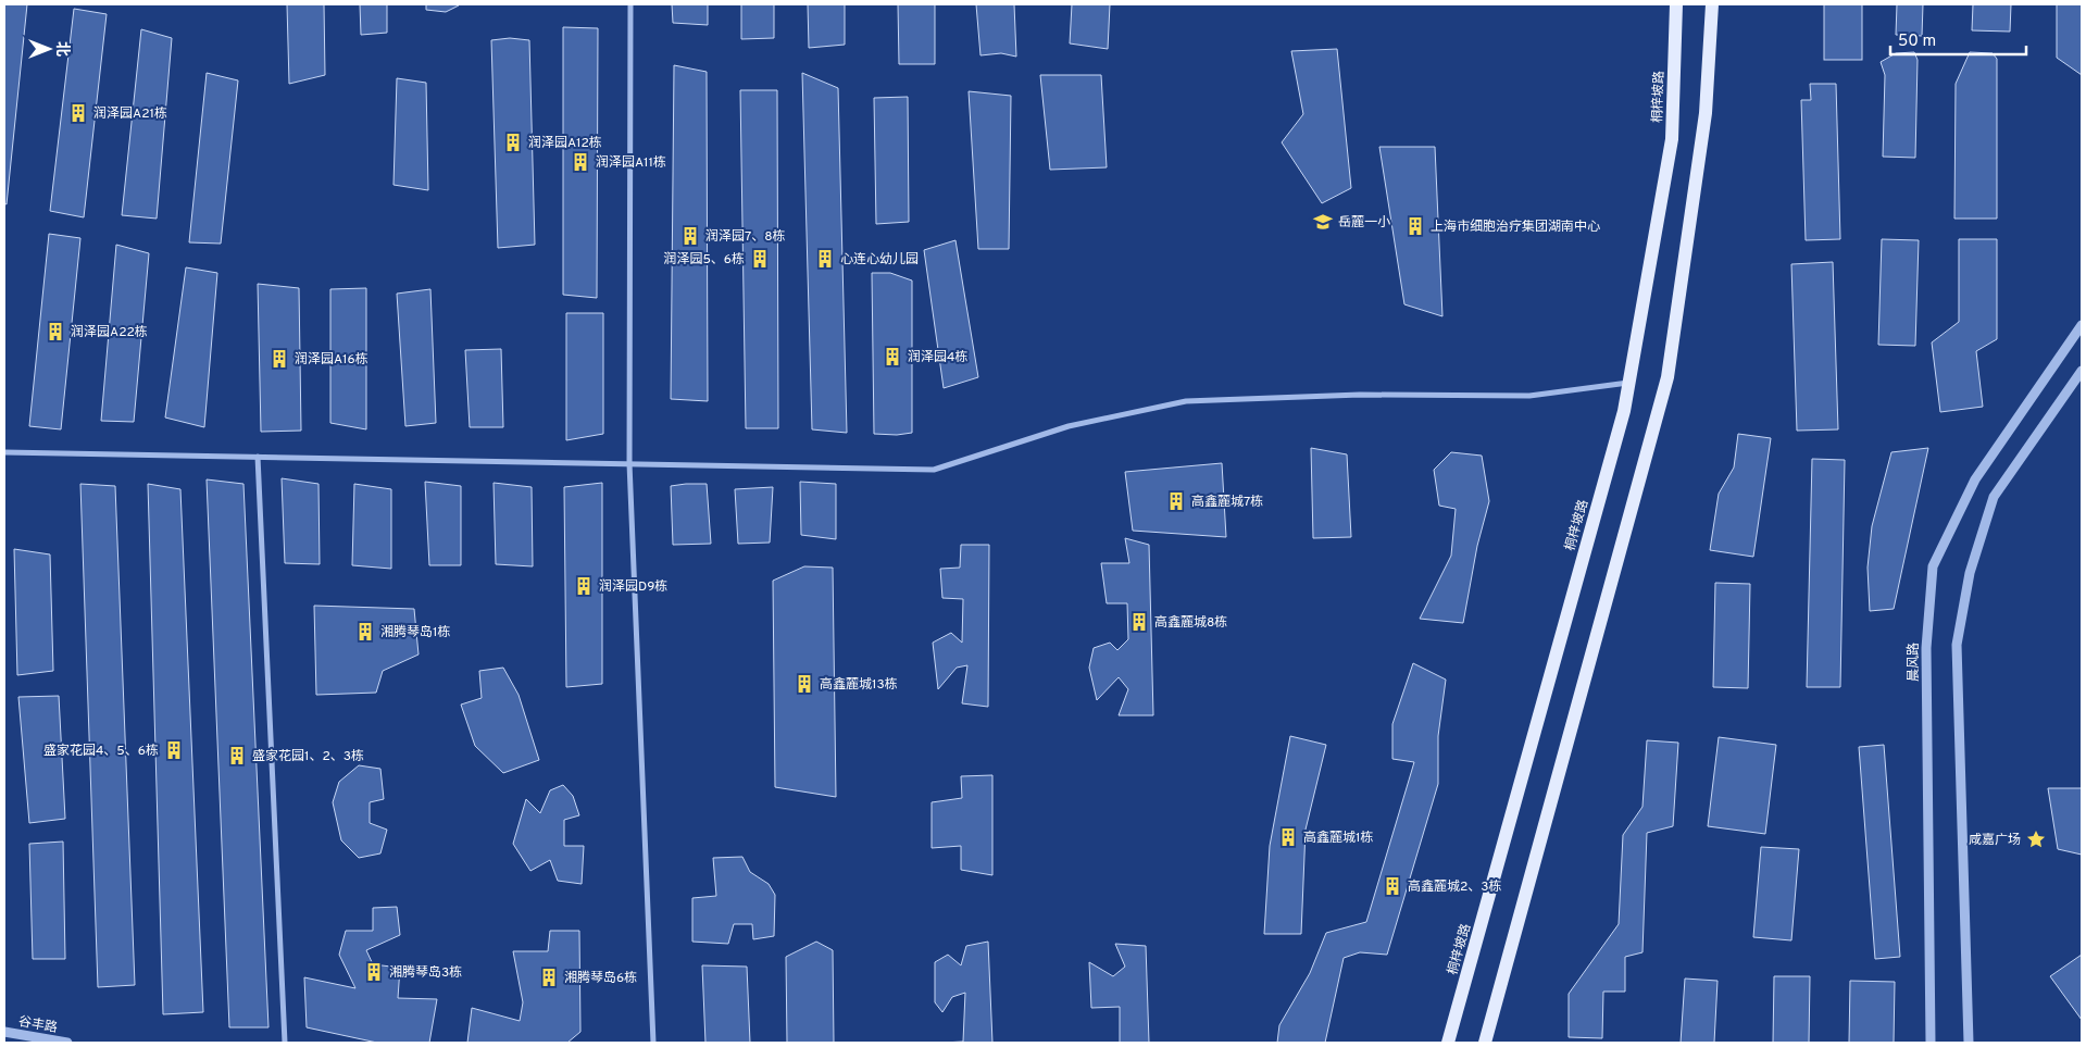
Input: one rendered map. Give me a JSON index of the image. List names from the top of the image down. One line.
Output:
{"streets":{"main road":["桐梓坡路"],"street":["晨风路","谷丰路"]},"places":{"building":["润泽园A21栋","润泽园A12栋","润泽园A11栋","上海市细胞治疗集团湖南中心","润泽园7、8栋","润泽园5、6栋","心连心幼儿园","润泽园A22栋","润泽园4栋","润泽园A16栋","高鑫麓城7栋","润泽园D9栋","高鑫麓城8栋","湘腾琴岛1栋","高鑫麓城13栋","盛家花园4、5、6栋","盛家花园1、2、3栋","高鑫麓城1栋","高鑫麓城2、3栋","湘腾琴岛3栋","湘腾琴岛6栋"],"school or university":["岳麓一小"],"place":["咸嘉广场"]},"scale_bar":"50 m","north":"right"}
